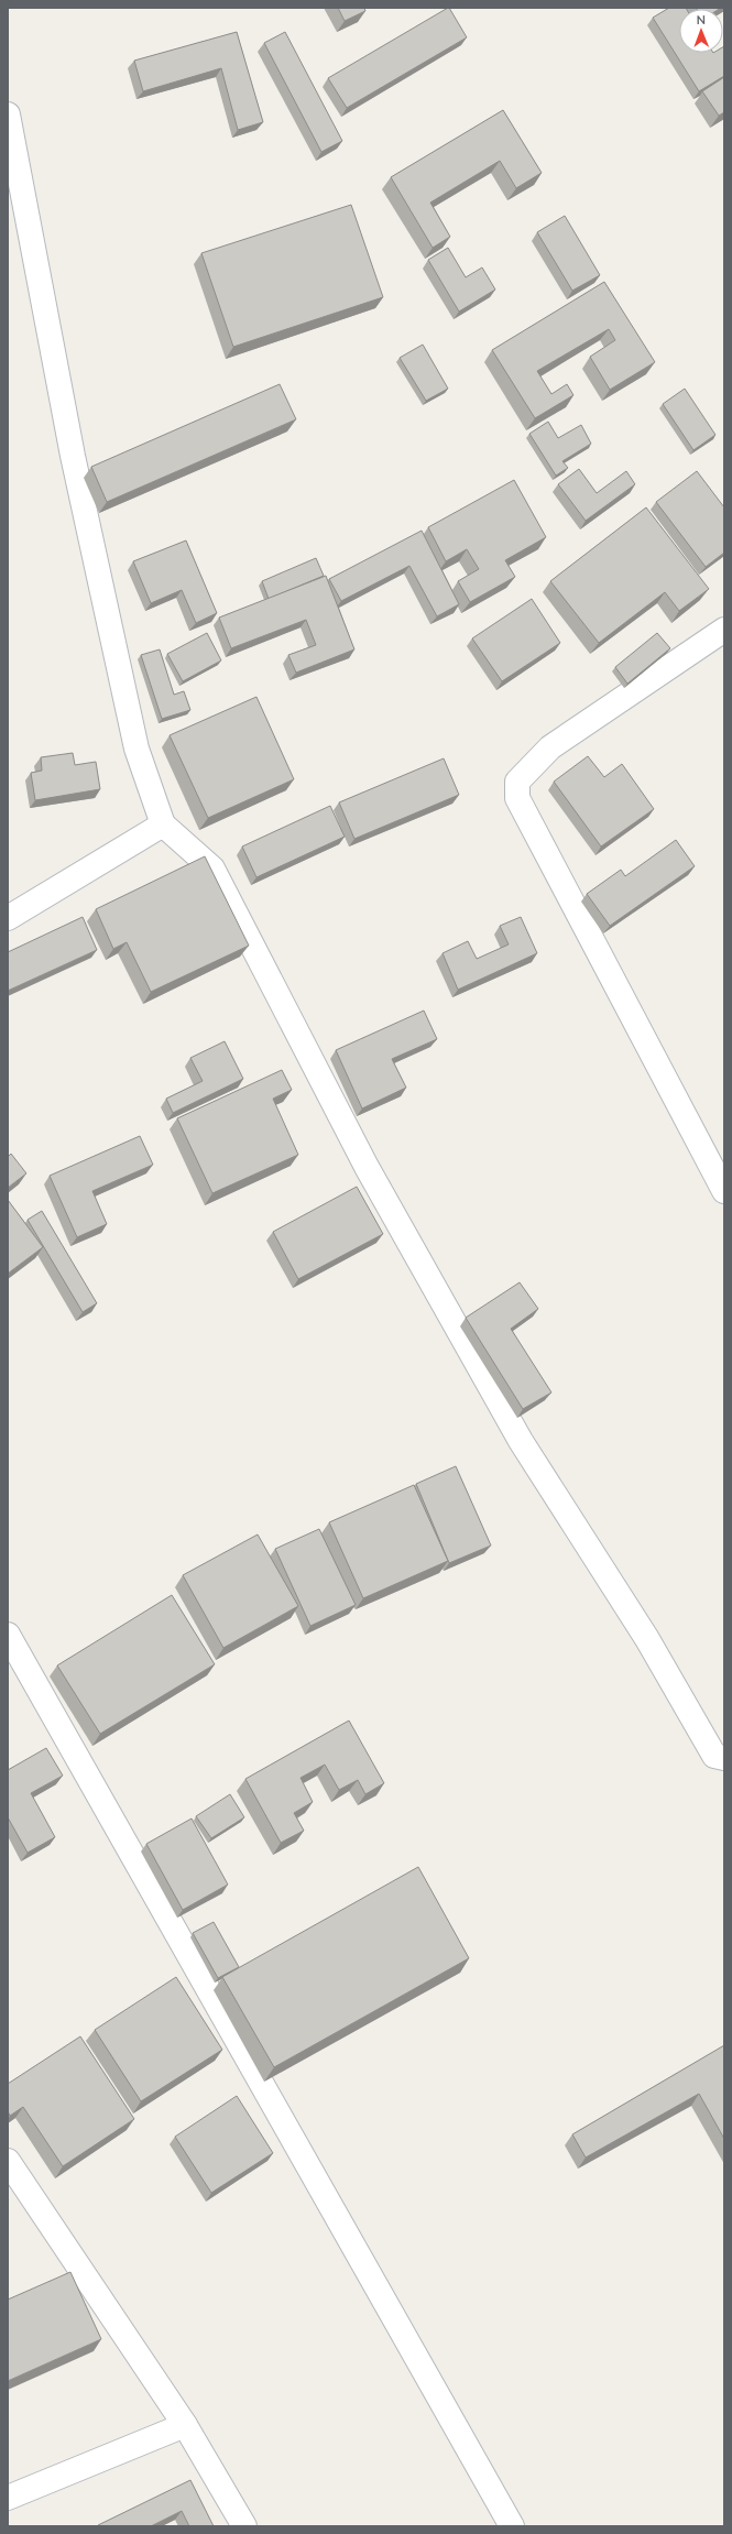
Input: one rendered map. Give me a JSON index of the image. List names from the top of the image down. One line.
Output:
{"north":"top"}
